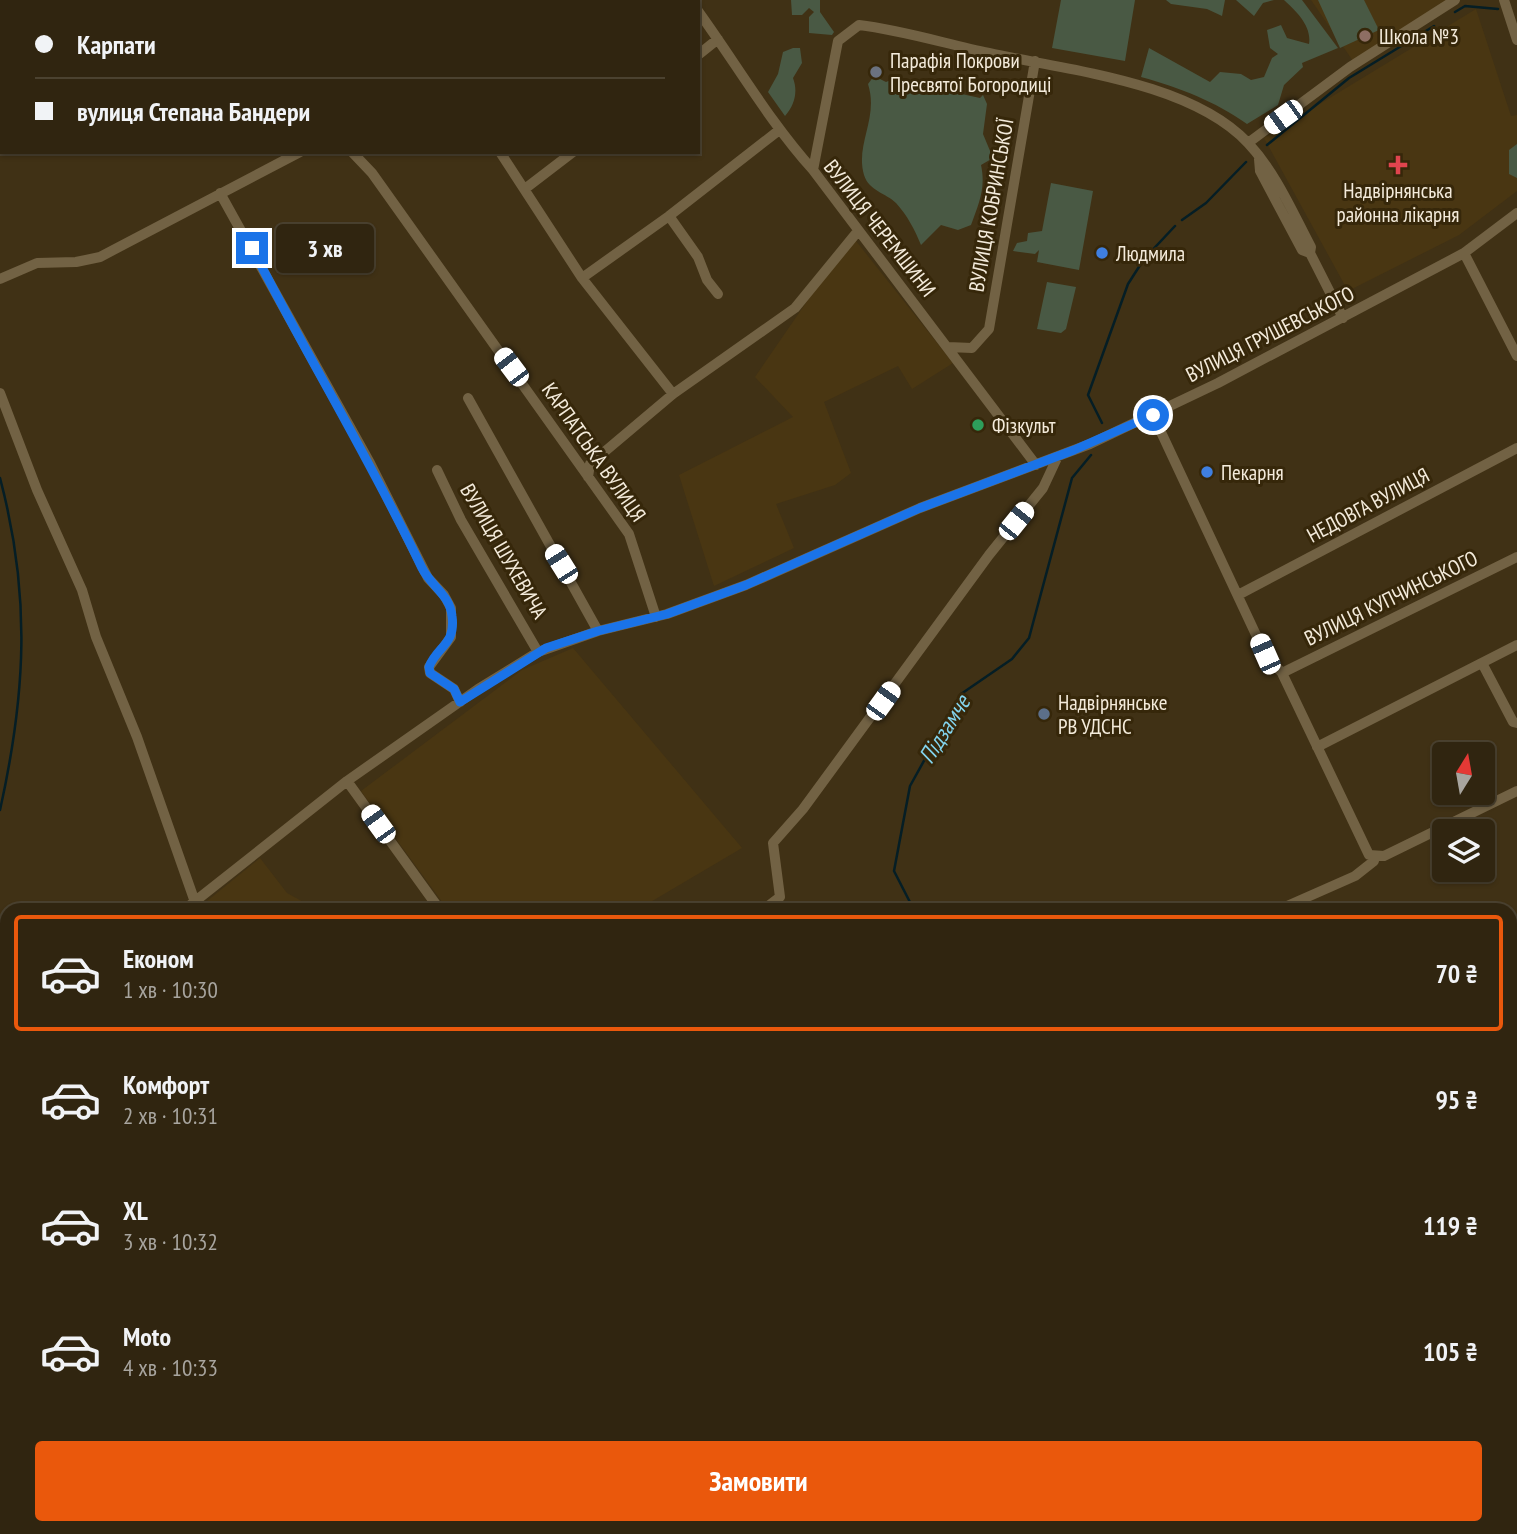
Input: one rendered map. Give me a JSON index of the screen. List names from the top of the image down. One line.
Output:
{"streets":{"street":["ВУЛИЦЯ КОБРИНСЬКОЇ","ВУЛИЦЯ ЧЕРЕМШИНИ","ВУЛИЦЯ ГРУШЕВСЬКОГО","КАРПАТСЬКА ВУЛИЦЯ","НЕДОВГА ВУЛИЦЯ","ВУЛИЦЯ ШУХЕВИЧА","ВУЛИЦЯ КУПЧИНСЬКОГО"]},"crossings":[["ВУЛИЦЯ КОБРИНСЬКОЇ","ВУЛИЦЯ ЧЕРЕМШИНИ"],["ВУЛИЦЯ ЧЕРЕМШИНИ","ВУЛИЦЯ ГРУШЕВСЬКОГО"],["ВУЛИЦЯ ГРУШЕВСЬКОГО","КАРПАТСЬКА ВУЛИЦЯ"],["ВУЛИЦЯ ГРУШЕВСЬКОГО","ВУЛИЦЯ ШУХЕВИЧА"]],"water":["Підзамче"],"places":{"other":["Школа №3","Парафія Покрови Пресвятої Богородиці","Людмила","Фізкульт","Пекарня","Надвірнянське РВ УДСНС"],"health":["Надвірнянська районна лікарня"]},"north":"top","page":{"banner":["Карпати","вулиця Степана Бандери"],"bubble":"3 хв","list":[{"name":"Економ","note":"1 хв · 10:30","value":"70 ₴"},{"name":"Комфорт","note":"2 хв · 10:31","value":"95 ₴"},{"name":"XL","note":"3 хв · 10:32","value":"119 ₴"},{"name":"Moto","note":"4 хв · 10:33","value":"105 ₴"}],"buttons":"Замовити"}}
